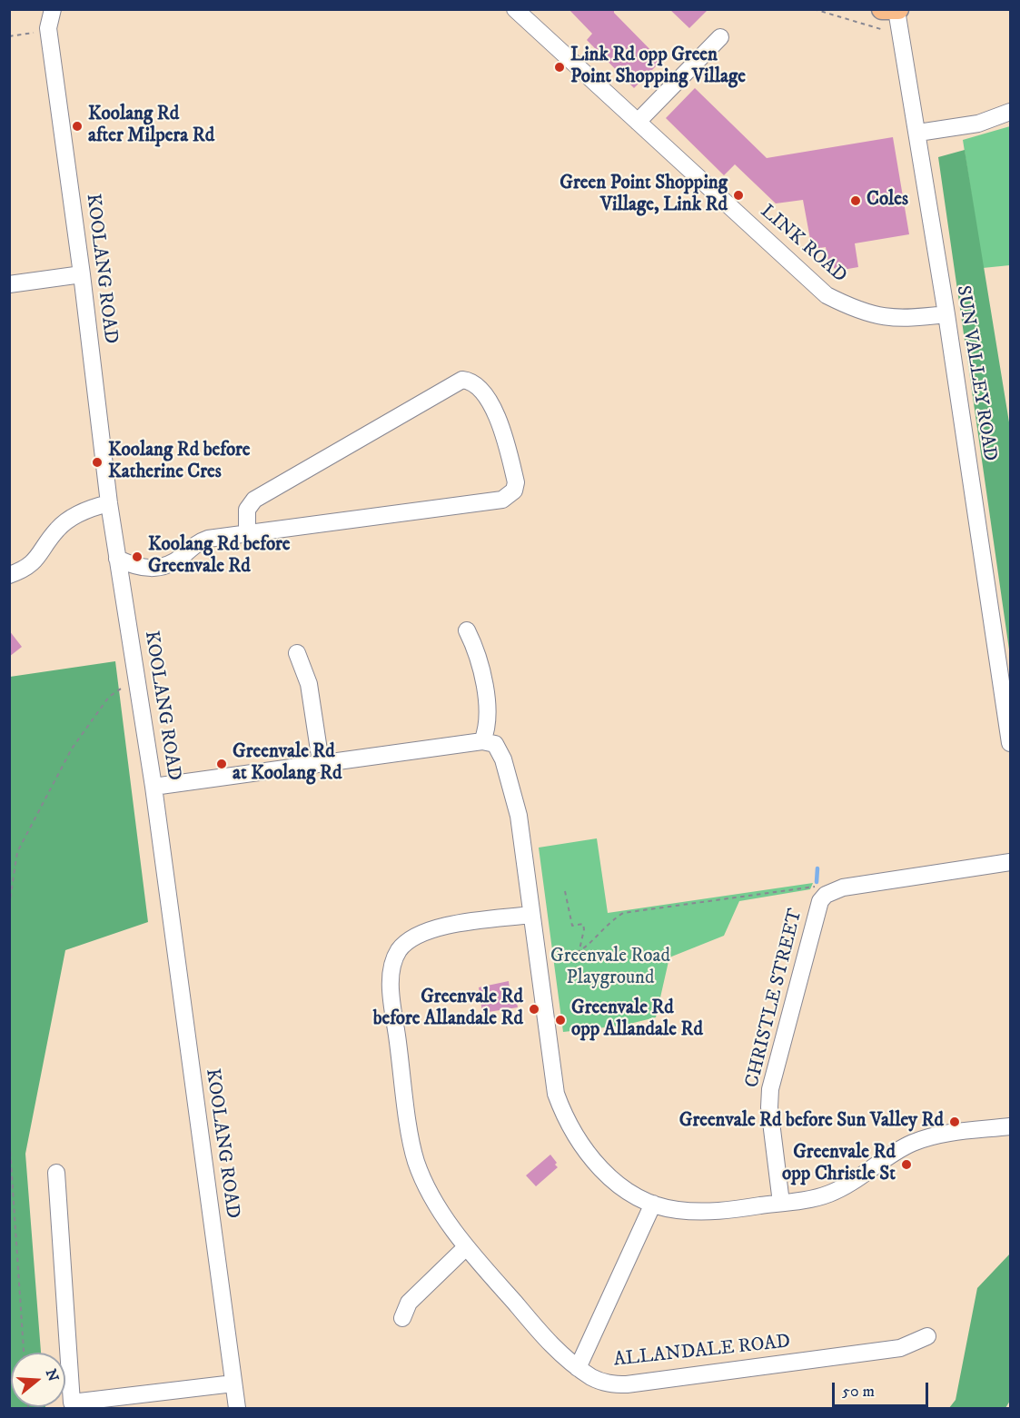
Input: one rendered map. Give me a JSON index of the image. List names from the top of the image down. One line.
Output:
{"streets":{"street":["LINK ROAD","KOOLANG ROAD","SUN VALLEY ROAD","CHRISTLE STREET","ALLANDALE ROAD"]},"crossings":[["LINK ROAD","SUN VALLEY ROAD"]],"parks":["Greenvale Road Playground"],"places":["Link Rd opp Green Point Shopping Village","Koolang Rd after Milpera Rd","Green Point Shopping Village, Link Rd","Coles","Koolang Rd before Katherine Cres","Koolang Rd before Greenvale Rd","Greenvale Rd at Koolang Rd","Greenvale Rd before Allandale Rd","Greenvale Rd opp Allandale Rd","Greenvale Rd before Sun Valley Rd","Greenvale Rd opp Christle St"],"scale_bar":"50 m","north":"right"}
